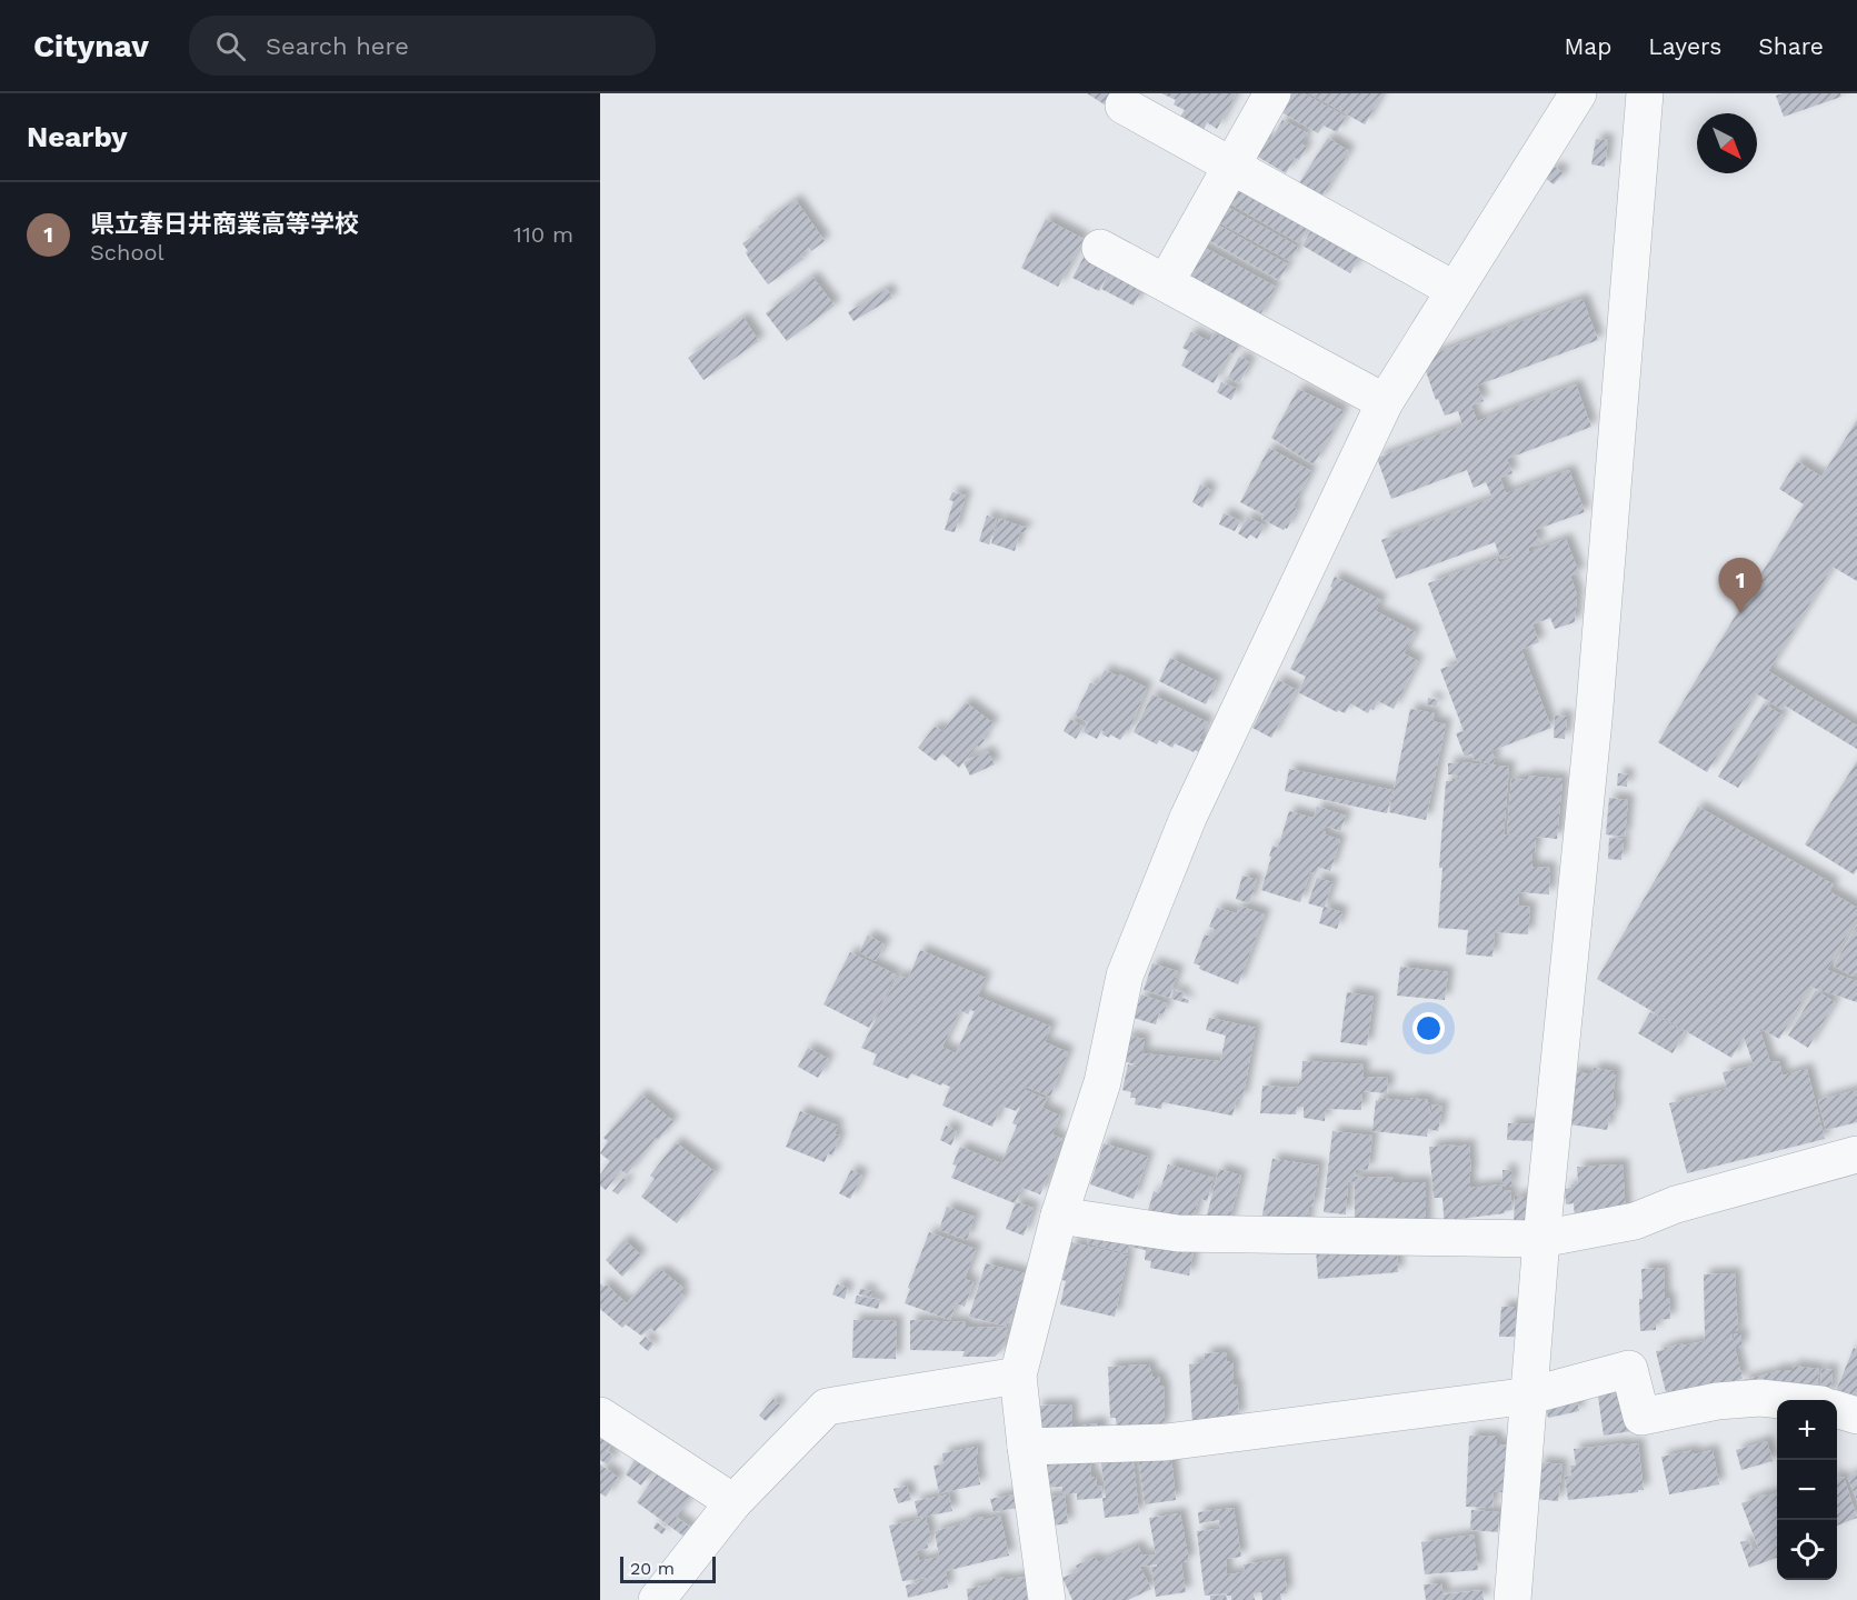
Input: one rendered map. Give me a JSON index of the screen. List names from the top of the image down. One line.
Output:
{"scale_bar":"20 m","north":"bottom right","page":{"header":"Citynav","search":"Search here","nav":["Map","Layers","Share"],"heading":"Nearby","list":[{"mark":"1","name":"県立春日井商業高等学校","note":"School","value":"110 m"}],"pins":"1","map_buttons":["+","−"],"scale":"20 m"}}
